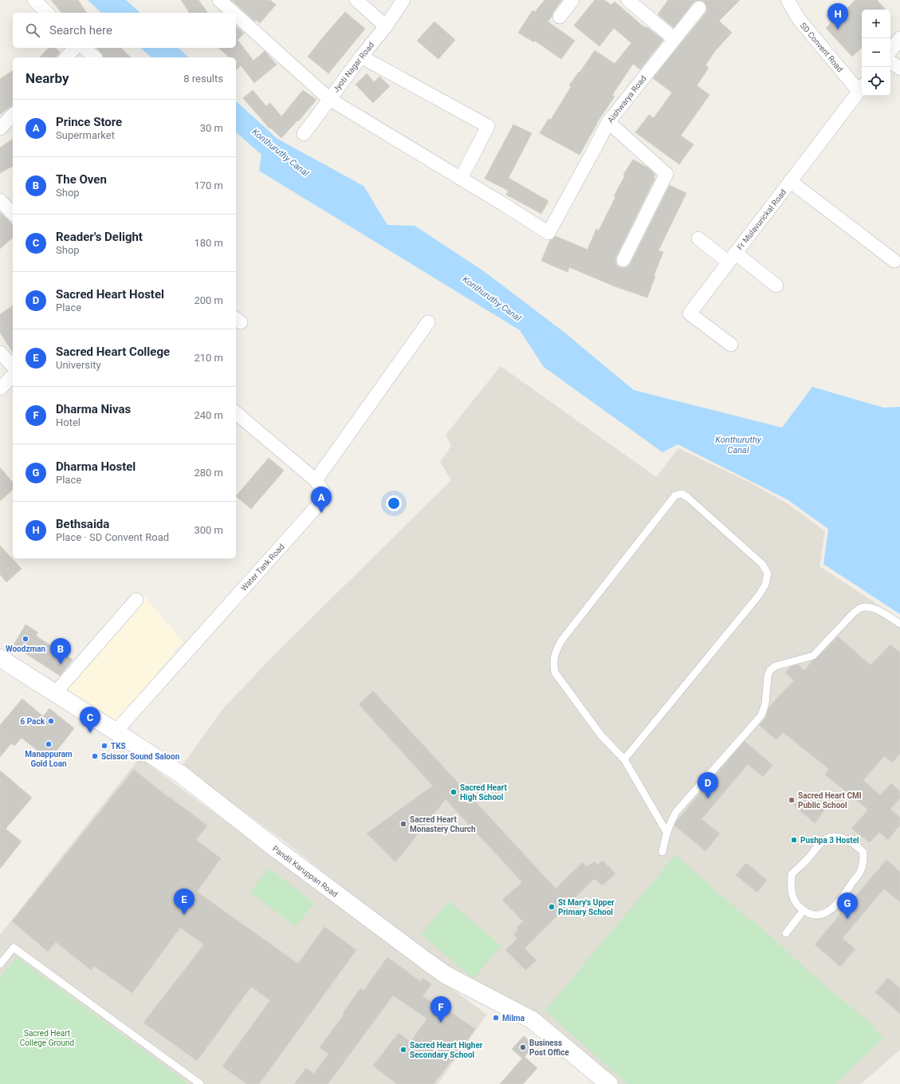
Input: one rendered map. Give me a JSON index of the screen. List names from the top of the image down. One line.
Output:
{"streets":{"main road":["Pandit Karuppan Road"],"street":["SD Convent Road","Jyoti Nagar Road","Aishwarya Road","Fr Mulavurickal Road","Water Tank Road"]},"crossings":[["SD Convent Road","Fr Mulavurickal Road"],["Water Tank Road","Pandit Karuppan Road"]],"water":["Konthuruthy Canal"],"parks":["Sacred Heart College Ground"],"places":["Woodzman","6 Pack","Manappuram Gold Loan","TKS","Scissor Sound Saloon","Sacred Heart High School","Sacred Heart CMI Public School","Sacred Heart Monastery Church","Pushpa 3 Hostel","St Mary's Upper Primary School","Milma","Business Post Office","Sacred Heart Higher Secondary School"],"page":{"pins":["H","A","B","C","D","E","G","F"],"map_buttons":["+","−"],"search":"Search here","heading":["Nearby","8 results"],"list":[{"mark":"A","name":"Prince Store","note":"Supermarket","value":"30 m"},{"mark":"B","name":"The Oven","note":"Shop","value":"170 m"},{"mark":"C","name":"Reader's Delight","note":"Shop","value":"180 m"},{"mark":"D","name":"Sacred Heart Hostel","note":"Place","value":"200 m"},{"mark":"E","name":"Sacred Heart College","note":"University","value":"210 m"},{"mark":"F","name":"Dharma Nivas","note":"Hotel","value":"240 m"},{"mark":"G","name":"Dharma Hostel","note":"Place","value":"280 m"},{"mark":"H","name":"Bethsaida","note":"Place · SD Convent Road","value":"300 m"}]}}
